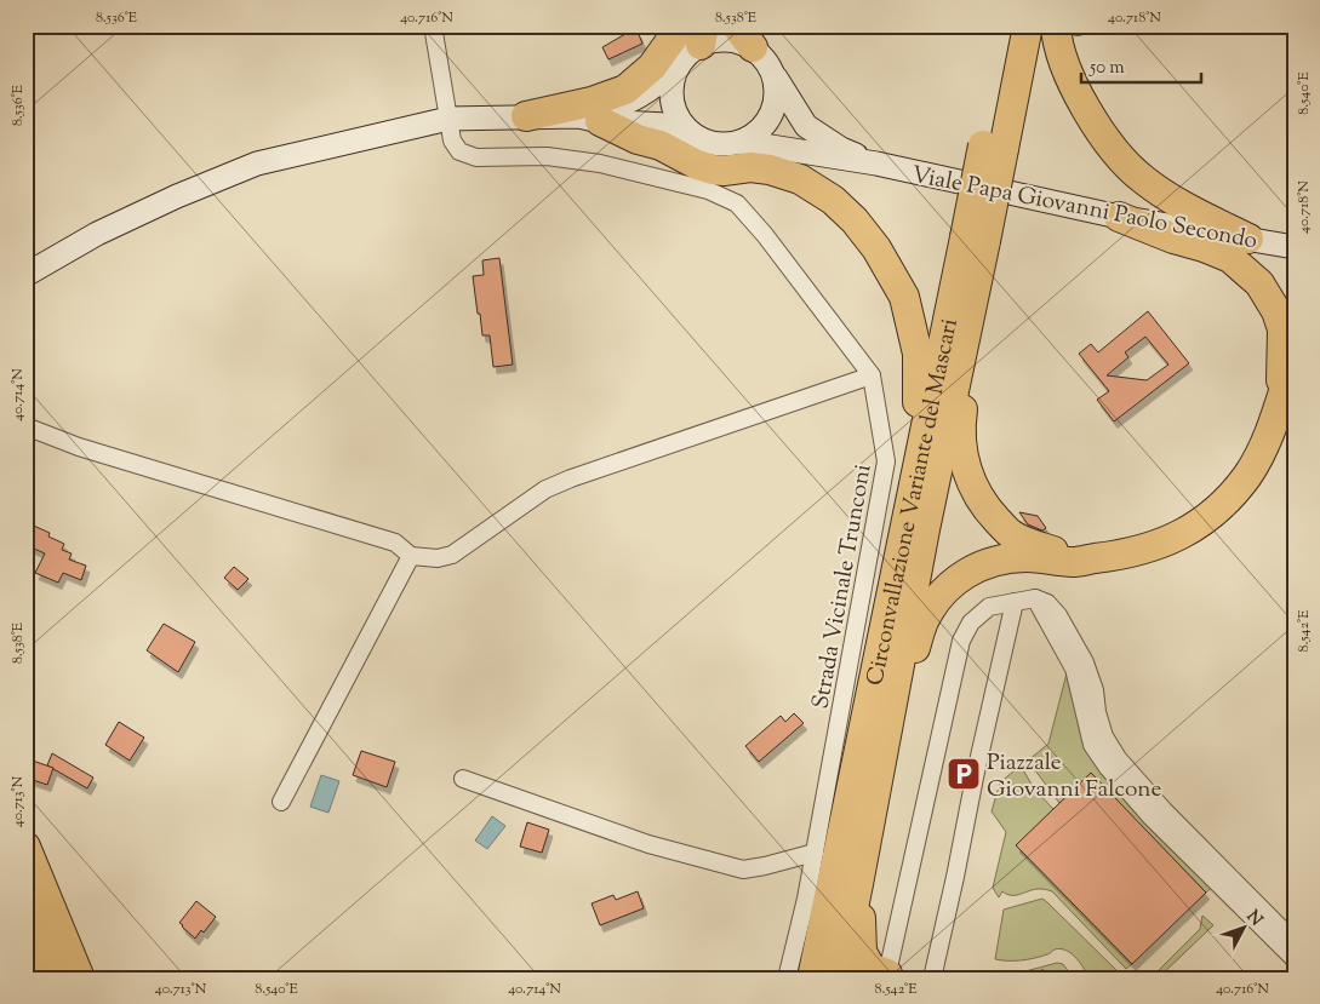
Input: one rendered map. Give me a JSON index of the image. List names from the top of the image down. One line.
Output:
{"streets":{"highway":["Circonvallazione Variante del Mascari"],"main road":["Viale Papa Giovanni Paolo Secondo"],"street":["Strada Vicinale Trunconi"]},"places":{"parking":["Piazzale Giovanni Falcone"]},"scale_bar":"50 m","north":"top right","coordinates":["8.536°E","40.716°N","8.538°E","40.718°N","8.540°E","40.714°N","8.542°E","40.713°N"]}
